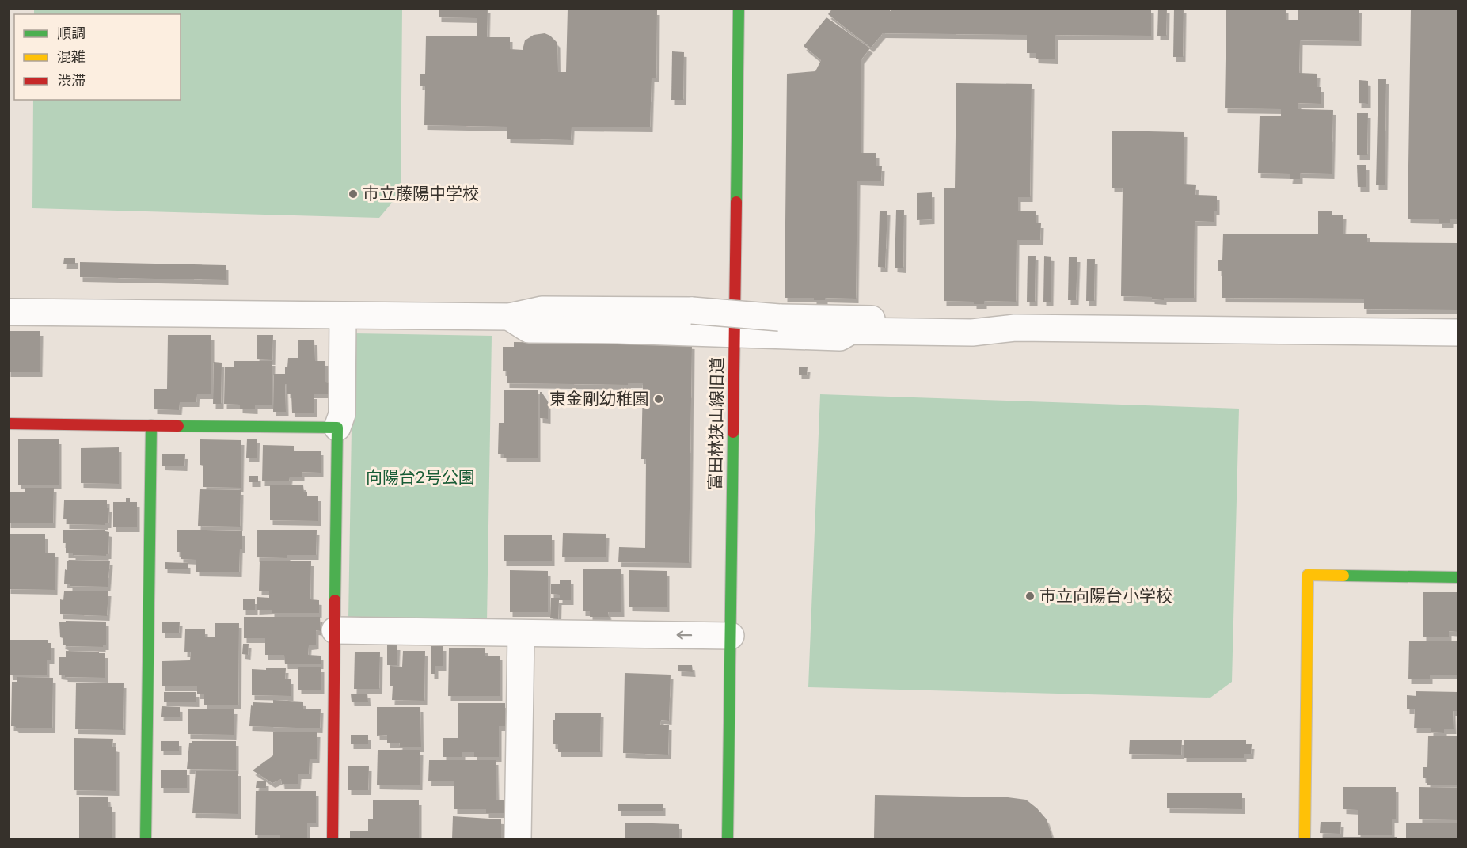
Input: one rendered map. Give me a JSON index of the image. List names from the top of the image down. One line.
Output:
{"streets":{"street":["富田林狭山線旧道"]},"parks":["向陽台2号公園"],"places":["市立藤陽中学校","東金剛幼稚園","市立向陽台小学校"],"legend":["順調","混雑","渋滞"]}
